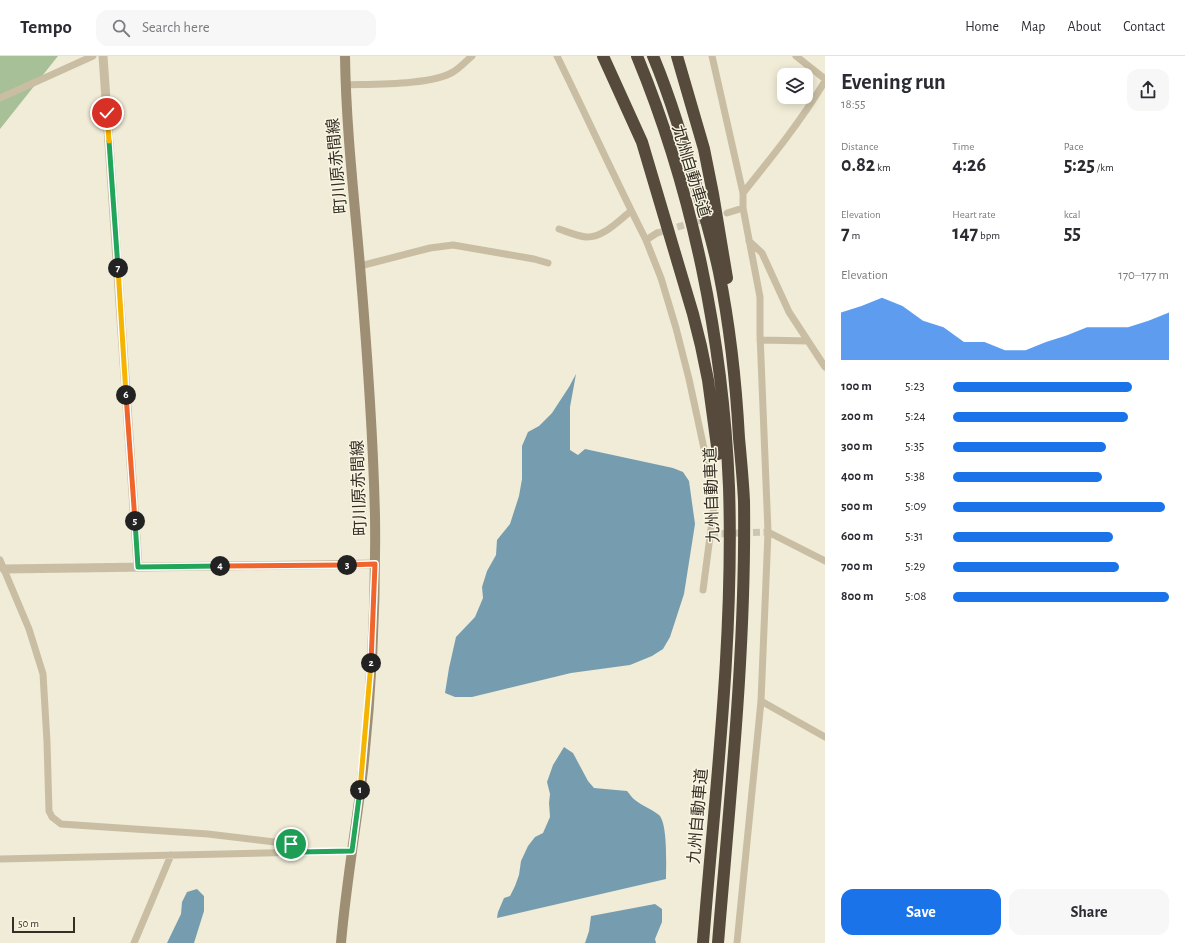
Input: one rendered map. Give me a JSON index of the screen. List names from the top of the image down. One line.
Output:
{"streets":{"highway":["九州自動車道"],"main road":["町川原赤間線"]},"scale_bar":"50 m","page":{"header":"Tempo","search":"Search here","nav":["Home","Map","About","Contact"],"heading":["Evening run","18:55"],"stats":[["Distance","0.82 km"],["Time","4:26"],["Pace","5:25 /km"],["Elevation","7 m"],["Heart rate","147 bpm"],["kcal","55"]],"pins":["7","6","5","3","4","2","1"],"chart":["Elevation","170–177 m"],"list":[{"name":"100 m","note":"5:23"},{"name":"200 m","note":"5:24"},{"name":"300 m","note":"5:35"},{"name":"400 m","note":"5:38"},{"name":"500 m","note":"5:09"},{"name":"600 m","note":"5:31"},{"name":"700 m","note":"5:29"},{"name":"800 m","note":"5:08"}],"buttons":["Save","Share"],"scale":"50 m"}}
